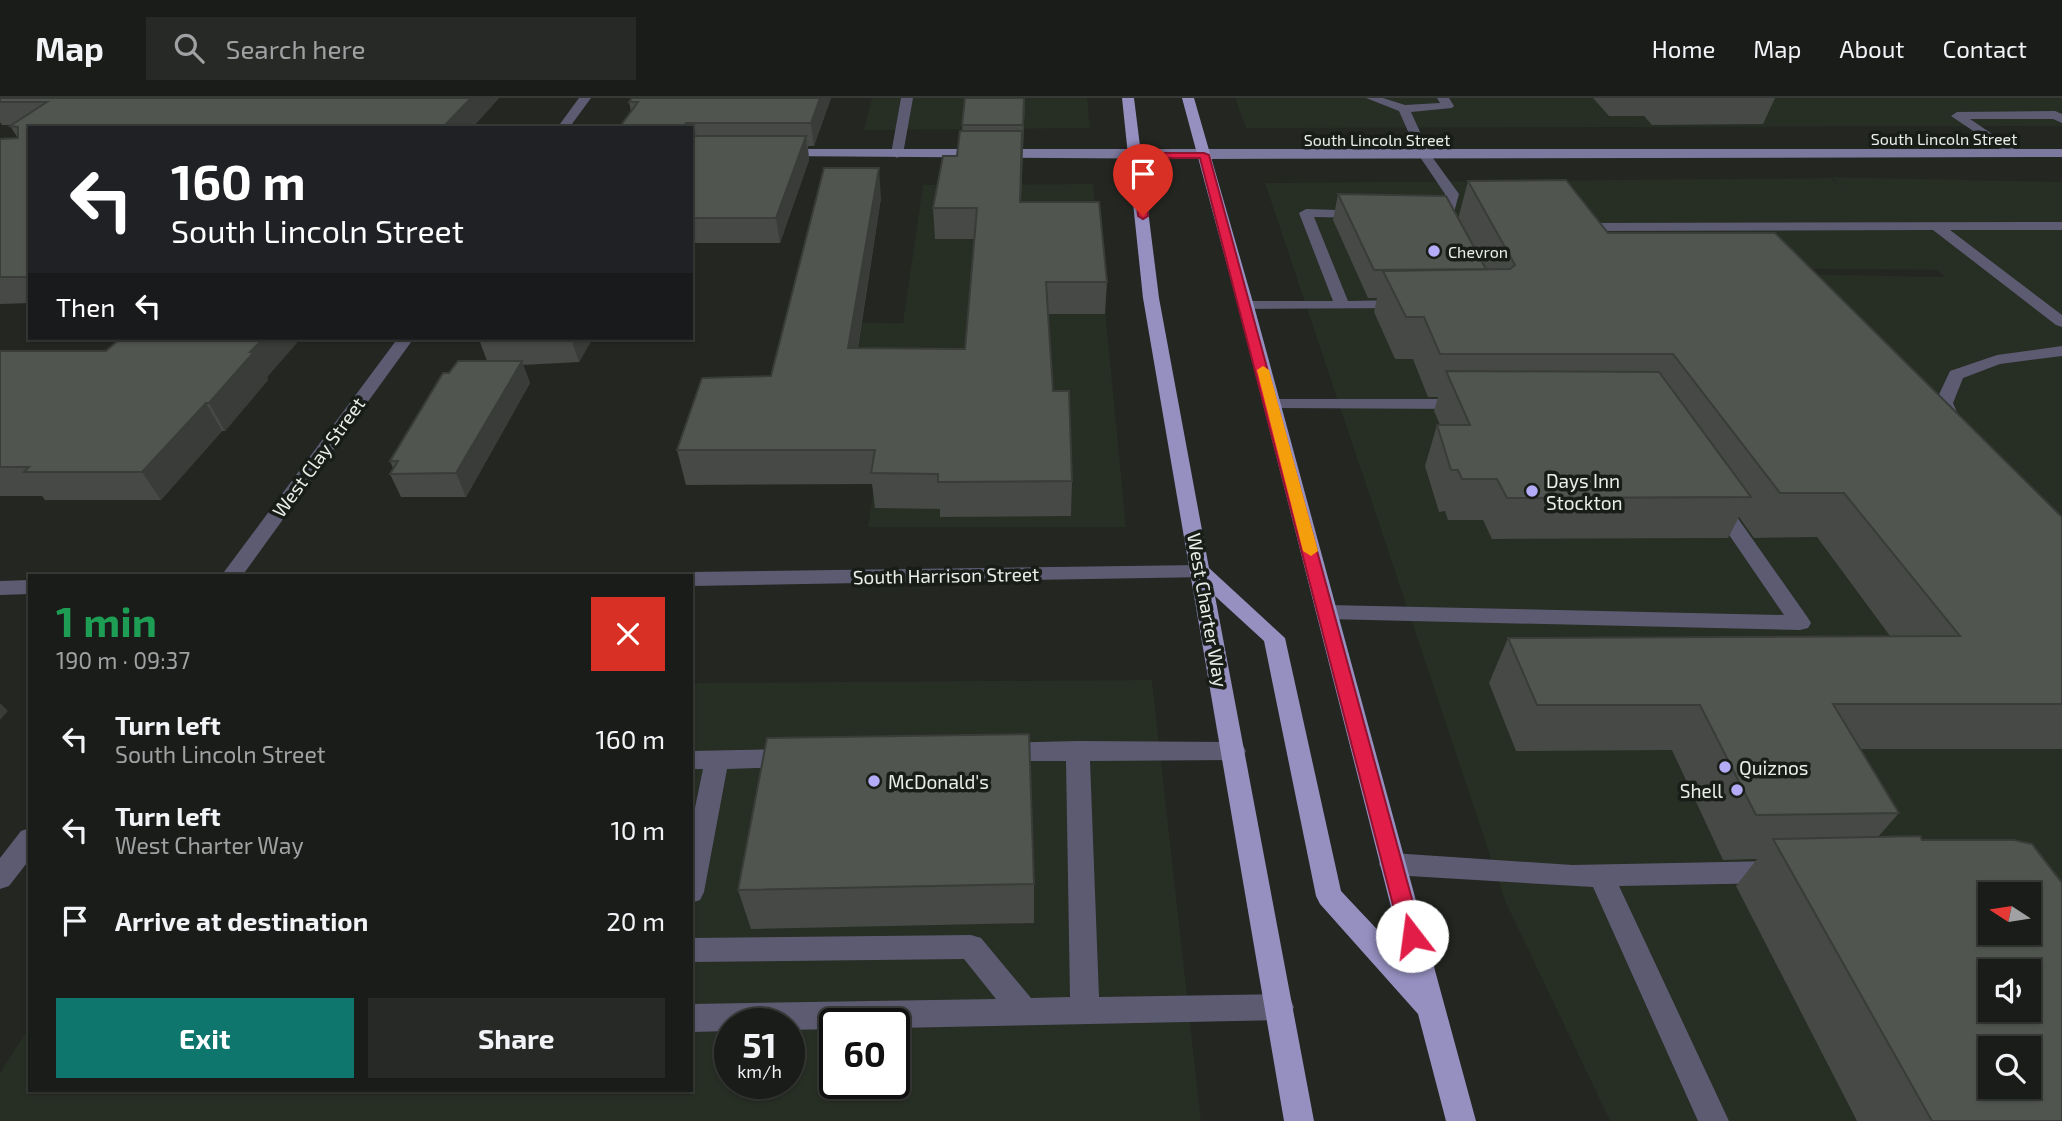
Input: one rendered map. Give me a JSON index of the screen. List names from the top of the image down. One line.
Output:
{"streets":{"main road":["West Charter Way"],"street":["South Lincoln Street","West Clay Street","South Harrison Street"]},"crossings":[["South Lincoln Street","West Charter Way"],["South Harrison Street","West Charter Way"]],"places":["Chevron","Days Inn Stockton","Quiznos","McDonald's","Shell"],"north":"left","page":{"header":"Map","search":"Search here","nav":["Home","Map","About","Contact"],"turn":["160 m","South Lincoln Street"],"then":"Then","heading":["1 min","190 m · 09:37"],"list":[{"name":"Turn left","note":"South Lincoln Street","value":"160 m"},{"name":"Turn left","note":"West Charter Way","value":"10 m"},{"name":"Arrive at destination","value":"20 m"}],"buttons":["Exit","Share"],"speed":"51 km/h","limit":"60"}}
